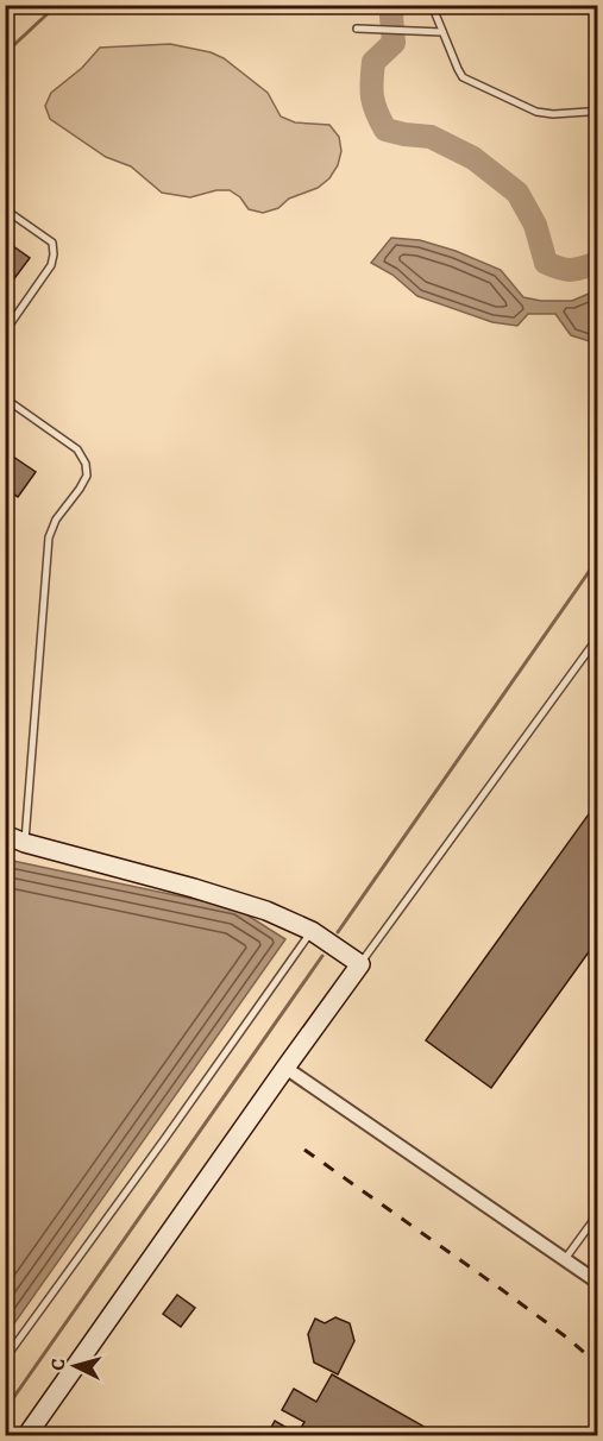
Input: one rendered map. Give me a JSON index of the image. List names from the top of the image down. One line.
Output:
{"north":"left"}
